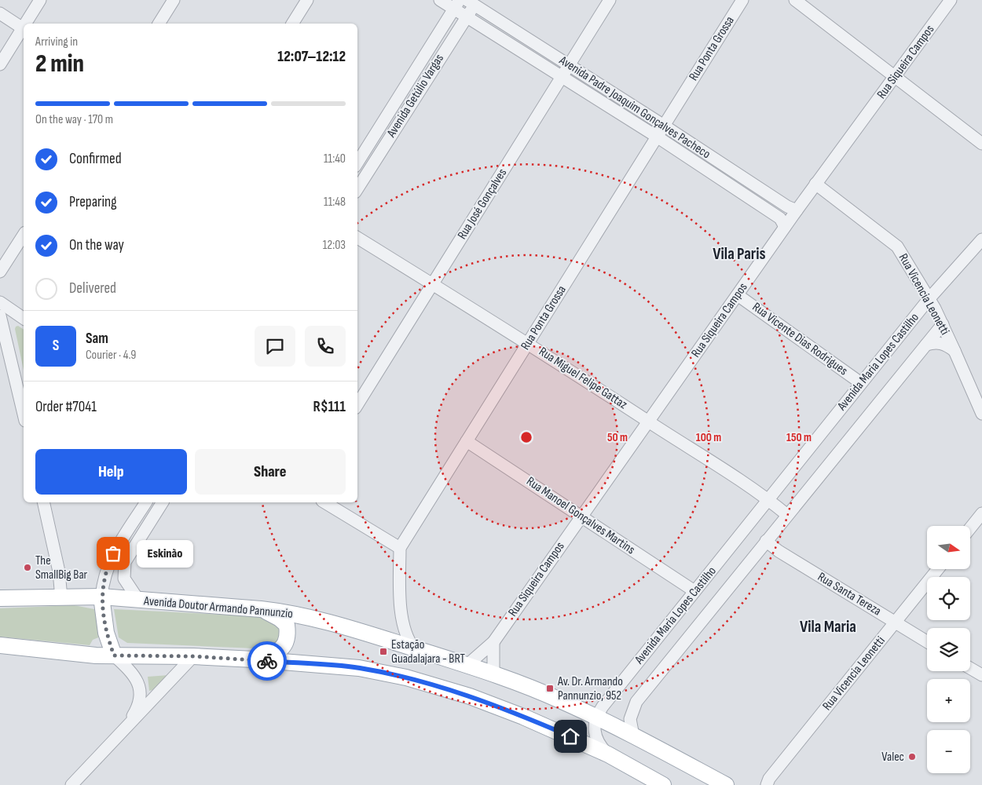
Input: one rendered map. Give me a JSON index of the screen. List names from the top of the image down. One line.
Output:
{"streets":{"main road":["Avenida Doutor Armando Pannunzio"],"street":["Rua Ponta Grossa","Rua Siqueira Campos","Avenida Getúlio Vargas","Avenida Padre Joaquim Gonçalves Pacheco","Rua José Gonçalves","Rua Vicencia Leonetti","Rua Vicente Dias Rodrigues","Avenida Maria Lopes Castilho","Rua Miguel Felipe Gattaz","Rua Manoel Gonçalves Martins","Rua Santa Tereza"]},"crossings":[["Rua Ponta Grossa","Avenida Padre Joaquim Gonçalves Pacheco"],["Rua Ponta Grossa","Rua Miguel Felipe Gattaz"],["Rua Ponta Grossa","Rua Manoel Gonçalves Martins"],["Rua Siqueira Campos","Avenida Padre Joaquim Gonçalves Pacheco"],["Rua Siqueira Campos","Rua Vicencia Leonetti"],["Rua Siqueira Campos","Rua Vicente Dias Rodrigues"],["Rua Siqueira Campos","Rua Miguel Felipe Gattaz"],["Rua Siqueira Campos","Rua Manoel Gonçalves Martins"],["Rua Siqueira Campos","Avenida Doutor Armando Pannunzio"],["Avenida Getúlio Vargas","Avenida Padre Joaquim Gonçalves Pacheco"],["Avenida Padre Joaquim Gonçalves Pacheco","Rua José Gonçalves"],["Rua José Gonçalves","Rua Miguel Felipe Gattaz"],["Rua Vicencia Leonetti","Avenida Maria Lopes Castilho"],["Rua Vicencia Leonetti","Rua Santa Tereza"],["Rua Vicente Dias Rodrigues","Avenida Maria Lopes Castilho"],["Avenida Maria Lopes Castilho","Rua Miguel Felipe Gattaz"],["Avenida Maria Lopes Castilho","Rua Manoel Gonçalves Martins"],["Avenida Maria Lopes Castilho","Rua Santa Tereza"],["Avenida Maria Lopes Castilho","Avenida Doutor Armando Pannunzio"]],"districts":["Vila Paris","Vila Maria"],"places":{"other":["Eskinão","The SmallBig Bar","Valec"],"transit":["Estação Guadalajara - BRT","Av. Dr. Armando Pannunzio, 952"]},"north":"right","page":{"heading":["2 min","Arriving in","12:07–12:12"],"panel":["Sam","Courier · 4.9","Order #7041","R$111"],"bar":"On the way · 170 m","list":[["Confirmed","11:40"],["Preparing","11:48"],["On the way","12:03"],"Delivered"],"round":"S","buttons":["Help","Share"],"map_buttons":["+","−"],"bubble":"Eskinão"},"rings":["50 m","100 m","150 m"]}
